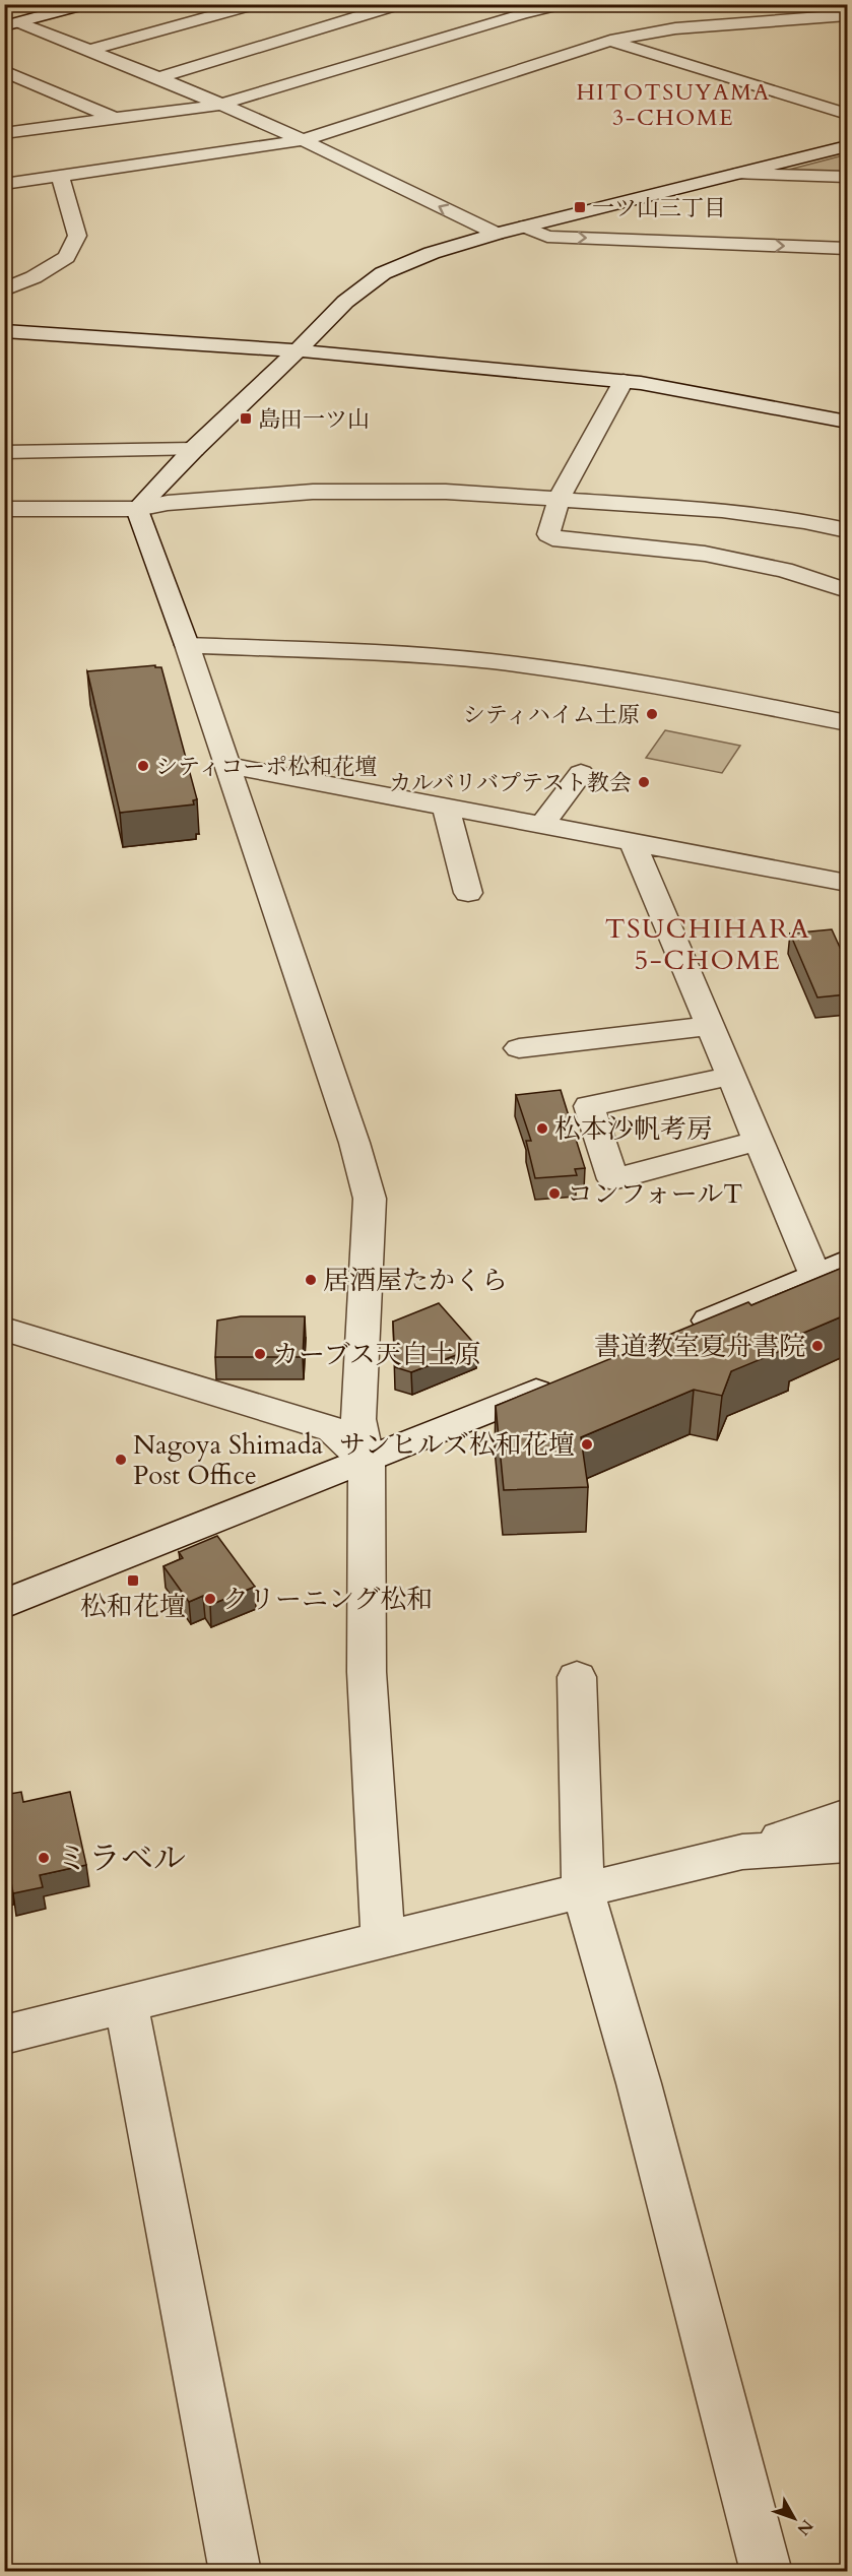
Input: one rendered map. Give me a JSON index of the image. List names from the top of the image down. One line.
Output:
{"districts":["HITOTSUYAMA 3-CHOME","TSUCHIHARA 5-CHOME"],"places":{"transit":["一ツ山三丁目","島田一ツ山","松和花壇"],"other":["シティハイム土原","シティコーポ松和花壇","カルバリバプテスト教会","松本沙帆考房","コンフォールT","居酒屋たかくら","書道教室夏舟書院","カーブス天白土原","サンヒルズ松和花壇","Nagoya Shimada Post Office","クリーニング松和","ミラベル"]},"north":"bottom right"}
